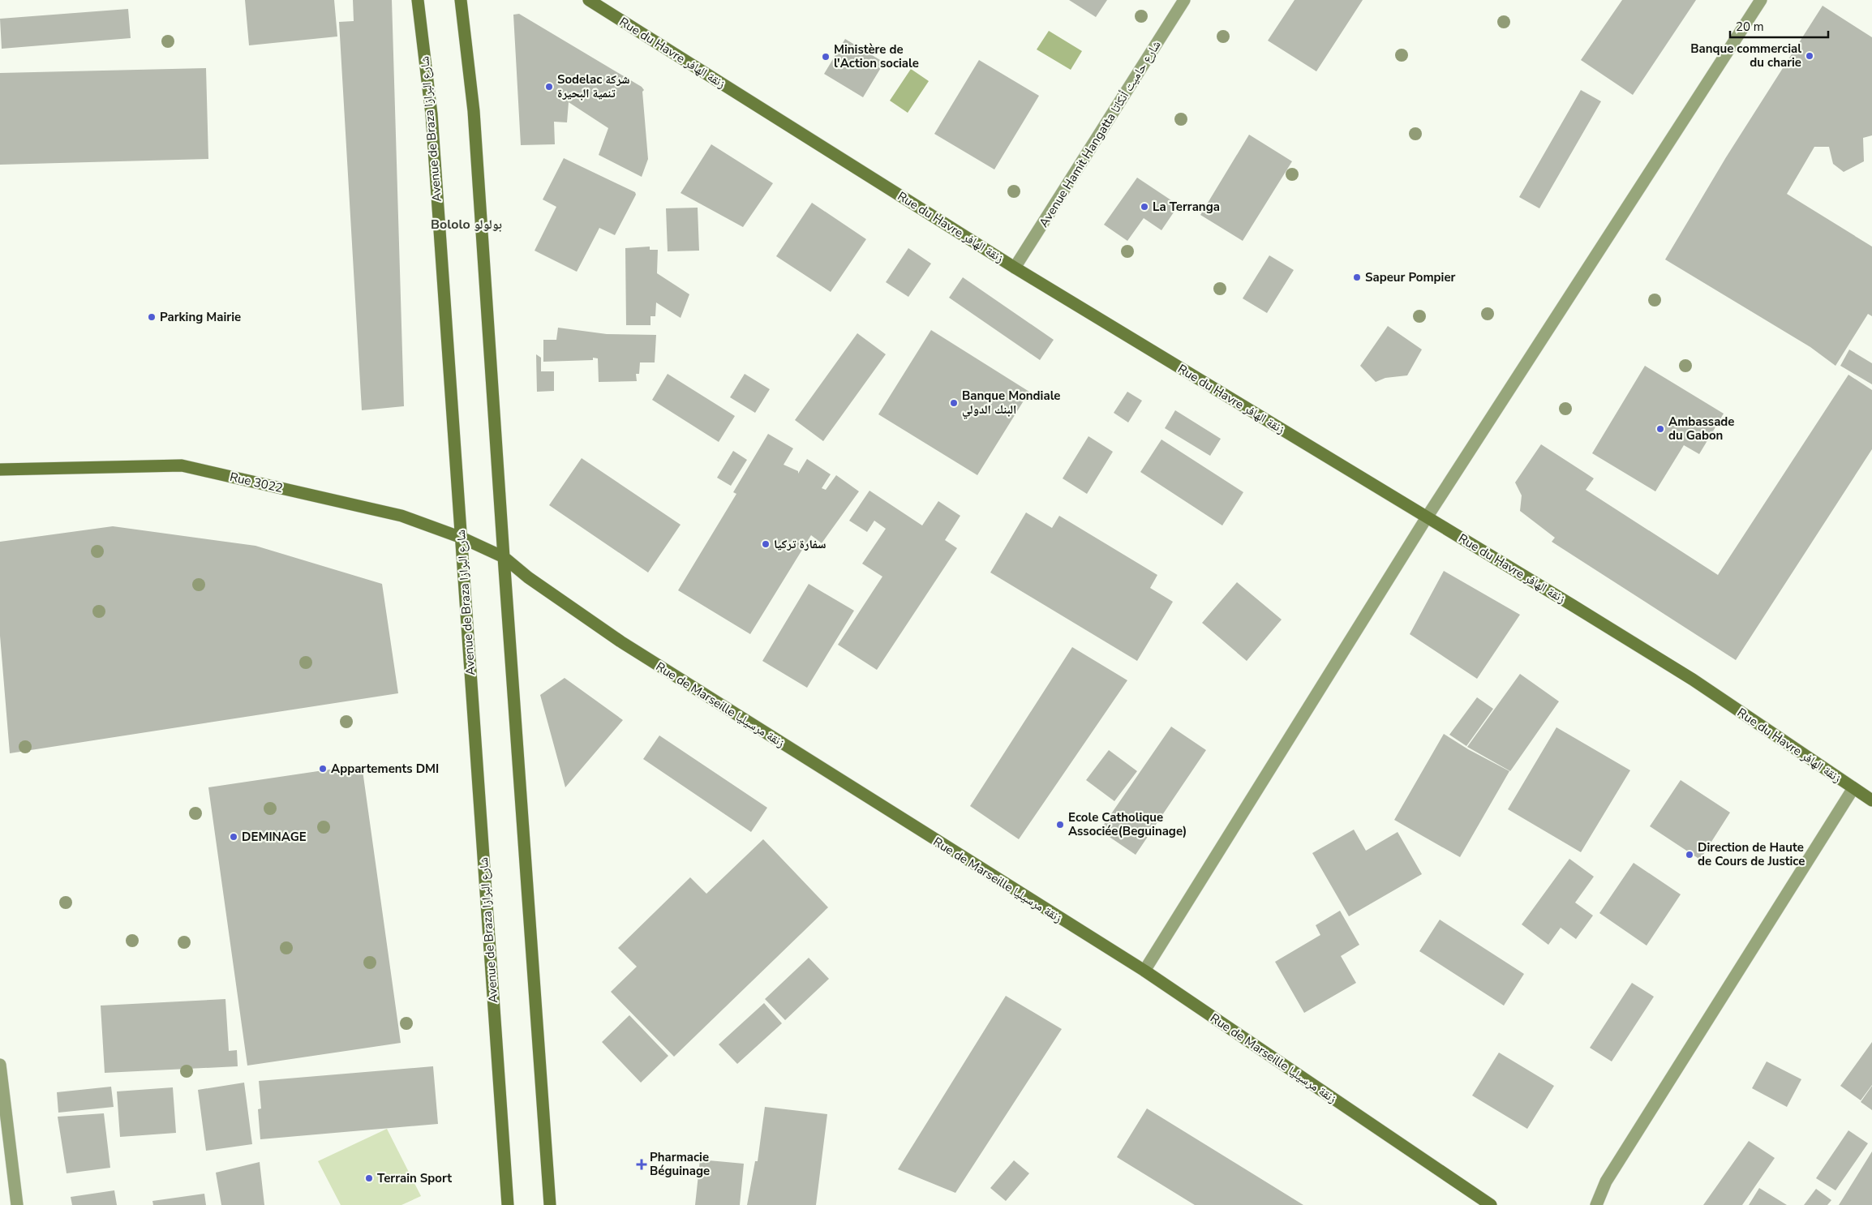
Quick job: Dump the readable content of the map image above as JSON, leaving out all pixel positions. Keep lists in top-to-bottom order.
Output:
{
  "streets": {
    "main road": [
      "Rue du Havre زنقة الهافر",
      "Avenue de Braza شارع البرازا",
      "Rue 3022",
      "Rue de Marseille زنقة مرسيليا"
    ],
    "street": ["Avenue Hamit Hangatta شارع حاميت أنكاتا"]
  },
  "crossings": [
    ["Rue du Havre زنقة الهافر", "Avenue Hamit Hangatta شارع حاميت أنكاتا"],
    ["Avenue de Braza شارع البرازا", "Rue 3022"],
    ["Rue 3022", "Rue de Marseille زنقة مرسيليا"]
  ],
  "districts": ["Bololo بولولو"],
  "places": {
    "other": [
      "Banque commercial du charie",
      "Ministère de l'Action sociale",
      "Sodelac شركة تنمية البحيرة",
      "La Terranga",
      "Sapeur Pompier",
      "Parking Mairie",
      "Banque Mondiale البنك الدولي",
      "Ambassade du Gabon",
      "سفارة تركيا",
      "Appartements DMI",
      "Ecole Catholique Associée(Beguinage)",
      "DEMINAGE",
      "Direction de Haute de Cours de Justice",
      "Terrain Sport"
    ],
    "health": ["Pharmacie Béguinage"]
  },
  "scale_bar": "20 m"
}
